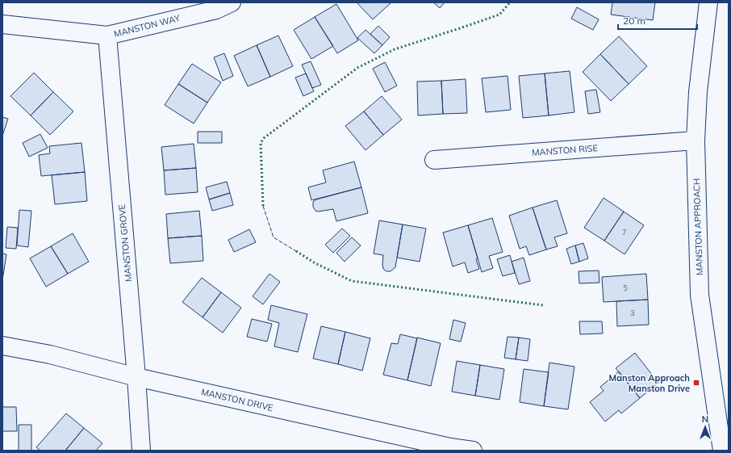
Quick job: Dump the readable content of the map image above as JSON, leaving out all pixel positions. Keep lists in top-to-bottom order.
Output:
{
  "streets": {
    "street": [
      "MANSTON WAY",
      "MANSTON RISE",
      "MANSTON APPROACH",
      "MANSTON GROVE",
      "MANSTON DRIVE"
    ]
  },
  "crossings": [
    ["MANSTON WAY", "MANSTON GROVE"],
    ["MANSTON RISE", "MANSTON APPROACH"],
    ["MANSTON GROVE", "MANSTON DRIVE"]
  ],
  "places": {
    "transit": ["Manston Approach Manston Drive"]
  },
  "house_numbers": ["7", "5", "3"],
  "scale_bar": "20 m",
  "north": "top"
}
